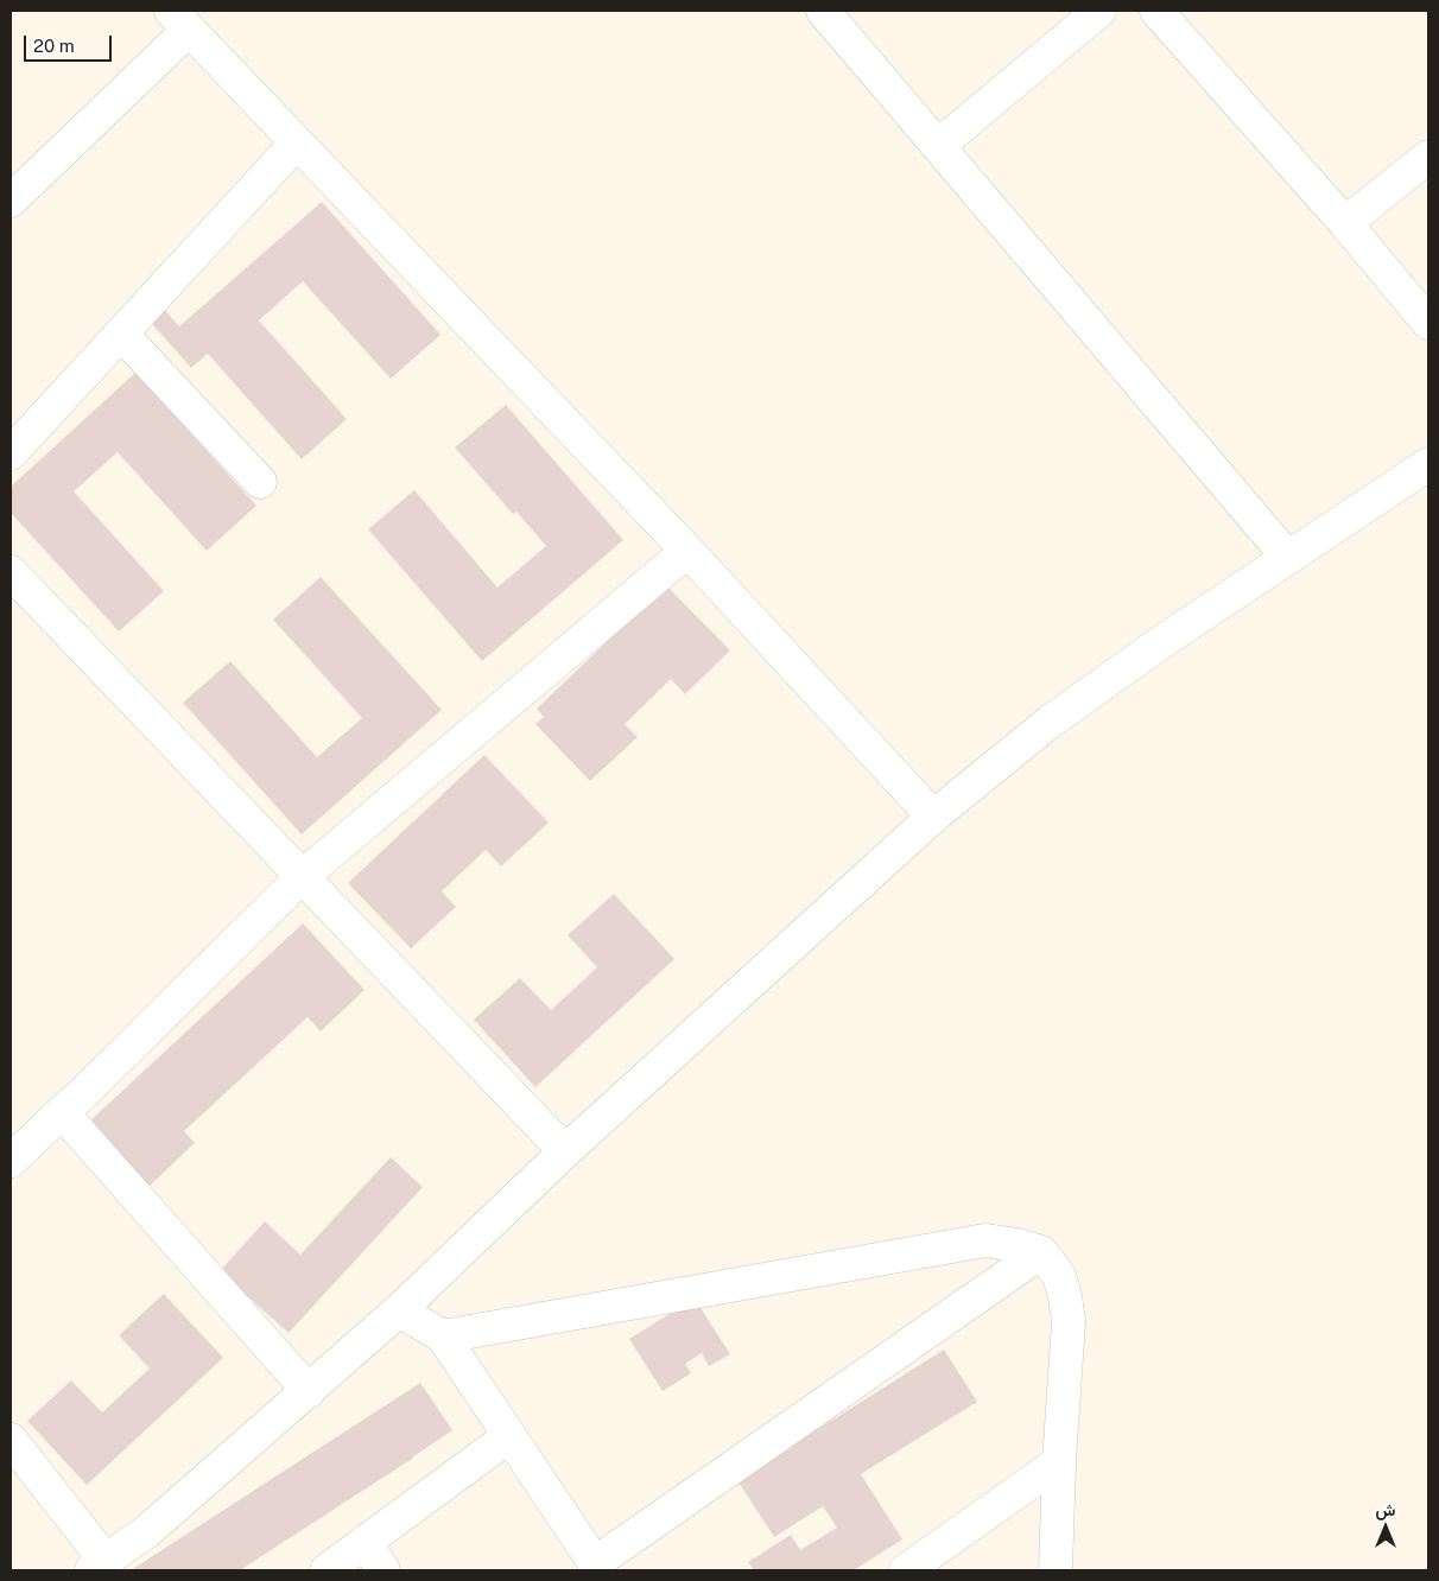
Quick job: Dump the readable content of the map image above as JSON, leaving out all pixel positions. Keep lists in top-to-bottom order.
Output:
{
  "scale_bar": "20 m",
  "north": "top"
}
